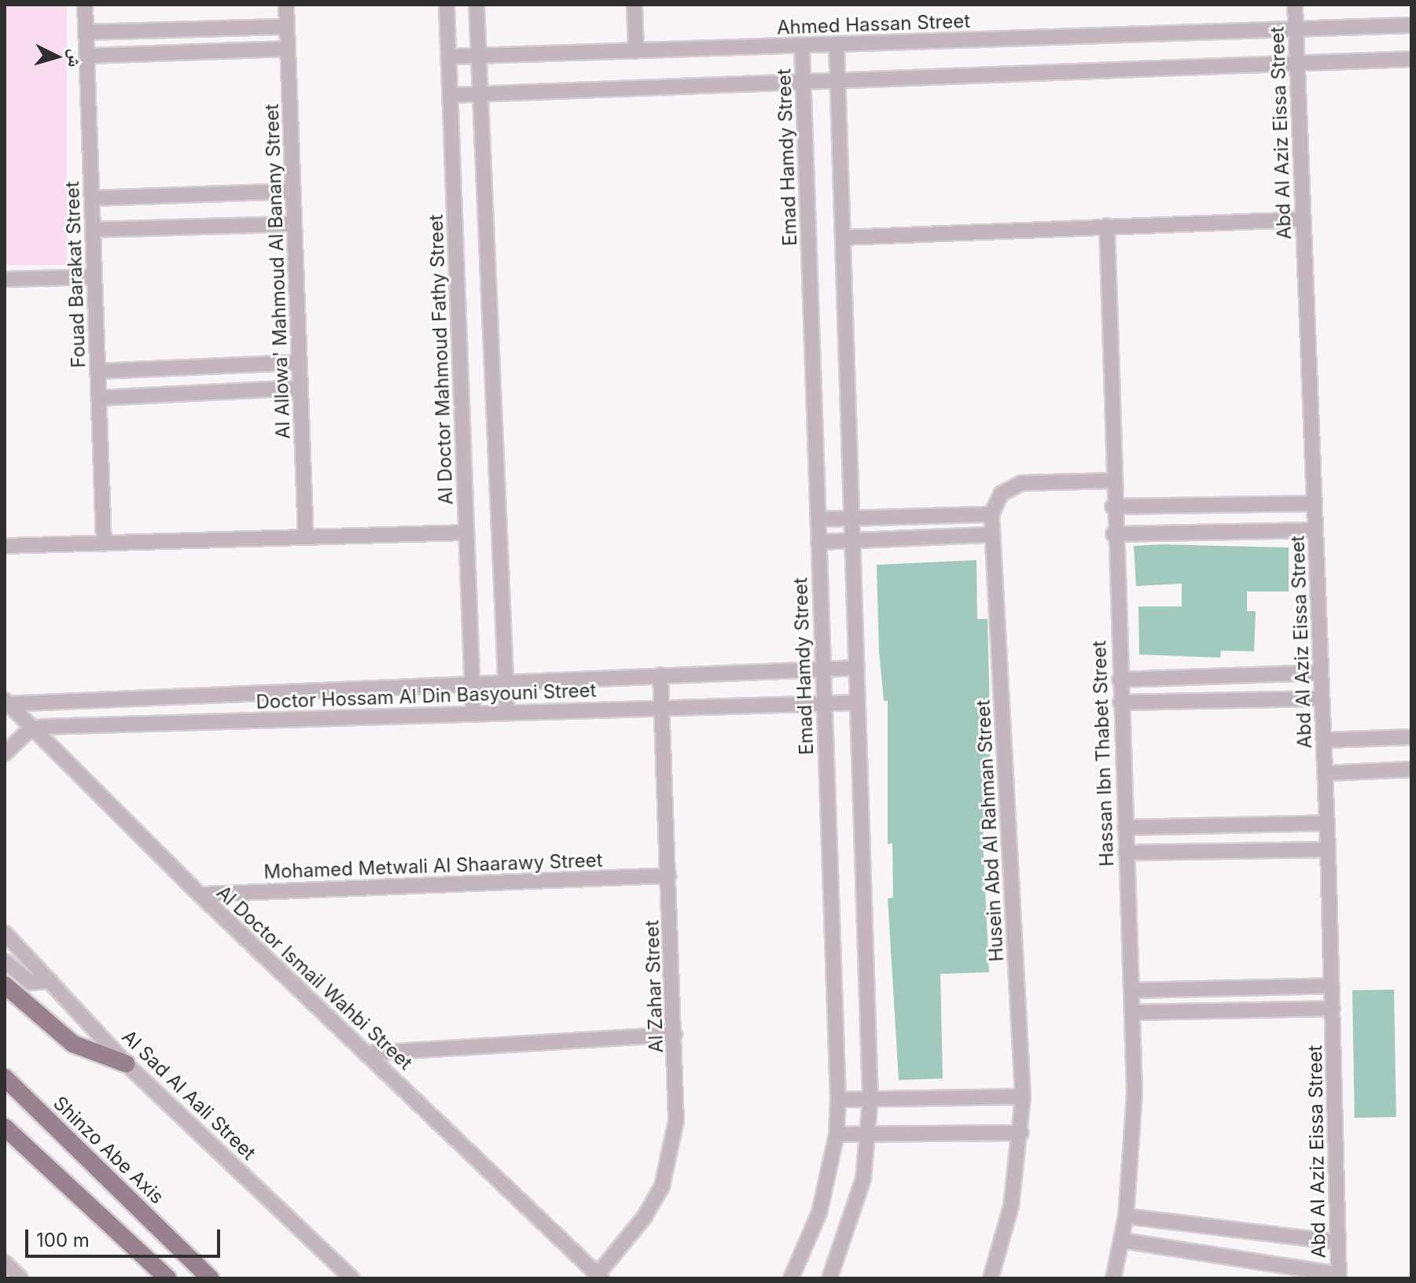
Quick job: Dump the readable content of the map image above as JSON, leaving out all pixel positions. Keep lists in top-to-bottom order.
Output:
{
  "streets": {
    "main road": ["Shinzo Abe Axis"],
    "street": [
      "Ahmed Hassan Street",
      "Abd Al Aziz Eissa Street",
      "Emad Hamdy Street",
      "Al Allowa' Mahmoud Al Banany Street",
      "Fouad Barakat Street",
      "Al Doctor Mahmoud Fathy Street",
      "Doctor Hossam Al Din Basyouni Street",
      "Hassan Ibn Thabet Street",
      "Husein Abd Al Rahman Street",
      "Mohamed Metwali Al Shaarawy Street",
      "Al Doctor Ismail Wahbi Street",
      "Al Zahar Street",
      "Al Sad Al Aali Street"
    ]
  },
  "crossings": [
    ["Ahmed Hassan Street", "Abd Al Aziz Eissa Street"],
    ["Ahmed Hassan Street", "Emad Hamdy Street"],
    ["Ahmed Hassan Street", "Al Doctor Mahmoud Fathy Street"],
    ["Emad Hamdy Street", "Doctor Hossam Al Din Basyouni Street"],
    ["Al Doctor Mahmoud Fathy Street", "Doctor Hossam Al Din Basyouni Street"],
    ["Doctor Hossam Al Din Basyouni Street", "Al Doctor Ismail Wahbi Street"],
    ["Doctor Hossam Al Din Basyouni Street", "Al Zahar Street"],
    ["Mohamed Metwali Al Shaarawy Street", "Al Doctor Ismail Wahbi Street"],
    ["Mohamed Metwali Al Shaarawy Street", "Al Zahar Street"],
    ["Al Doctor Ismail Wahbi Street", "Al Zahar Street"]
  ],
  "scale_bar": "100 m",
  "north": "right"
}
